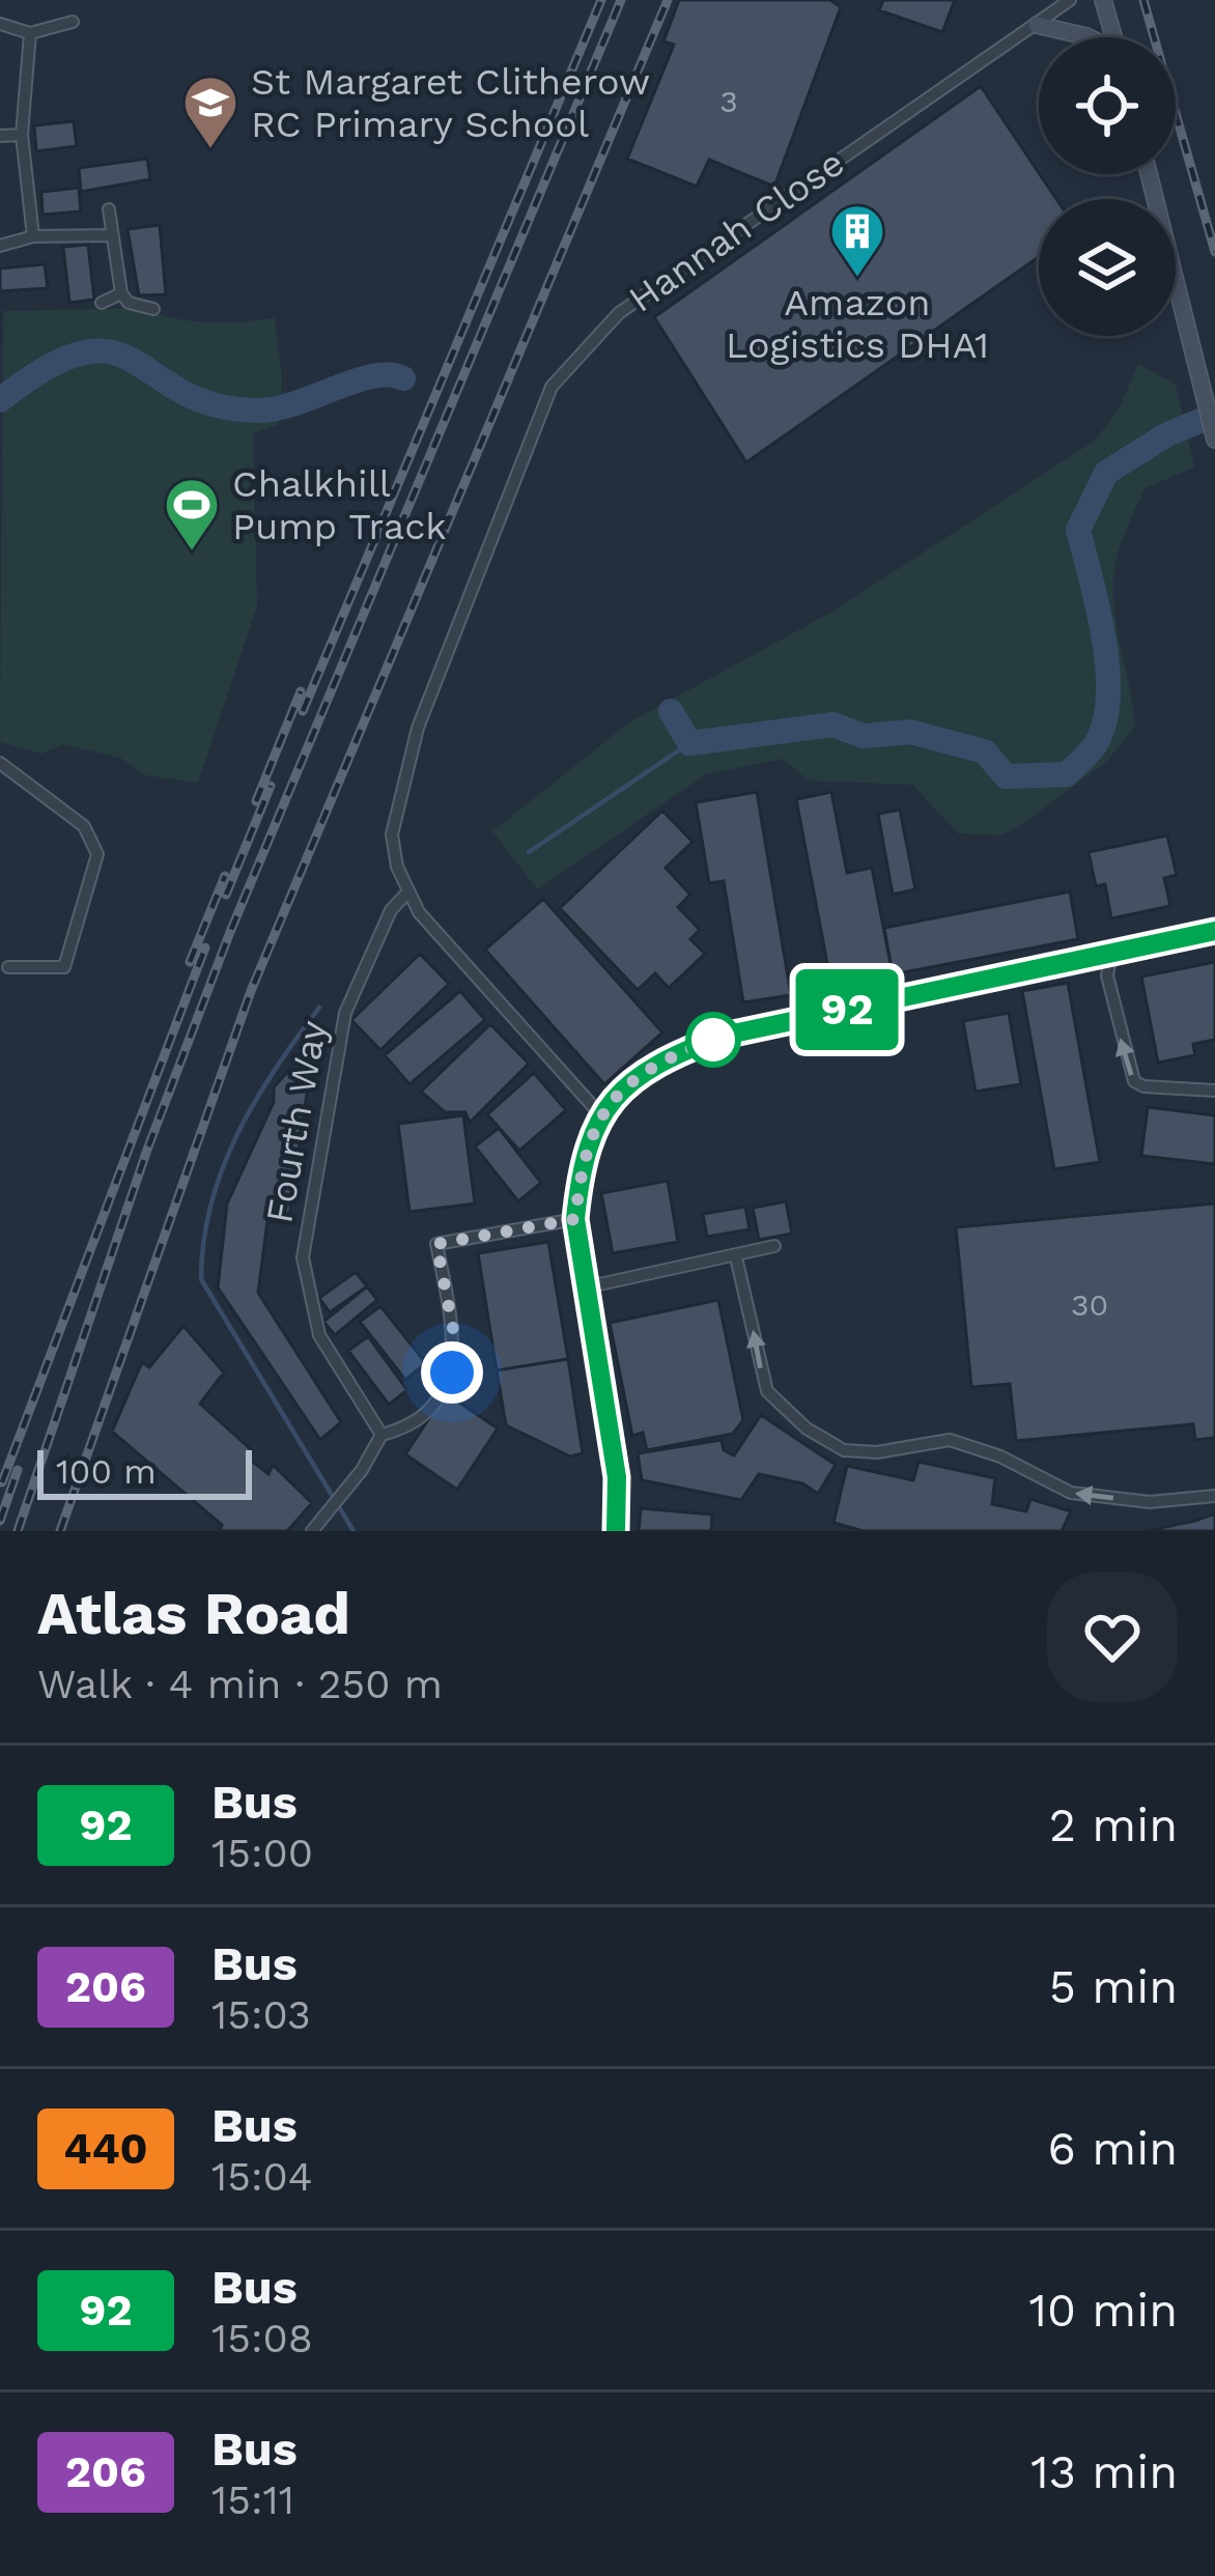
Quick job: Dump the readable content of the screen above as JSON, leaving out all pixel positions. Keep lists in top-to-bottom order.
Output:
{
  "streets": {
    "street": ["Hannah Close", "Fourth Way"]
  },
  "crossings": [
    ["Hannah Close", "Fourth Way"]
  ],
  "places": {
    "school or university": ["St Margaret Clitherow RC Primary School"],
    "building": ["Amazon Logistics DHA1"],
    "sports": ["Chalkhill Pump Track"]
  },
  "lines": ["bus line 92"],
  "house_numbers": ["3", "30"],
  "scale_bar": "100 m",
  "page": {
    "on_map": "92",
    "scale": "100 m",
    "heading": ["Atlas Road", "Walk · 4 min · 250 m"],
    "list": [
      {
        "mark": "92",
        "name": "Bus",
        "note": "15:00",
        "value": "2 min"
      },
      {
        "mark": "206",
        "name": "Bus",
        "note": "15:03",
        "value": "5 min"
      },
      {
        "mark": "440",
        "name": "Bus",
        "note": "15:04",
        "value": "6 min"
      },
      {
        "mark": "92",
        "name": "Bus",
        "note": "15:08",
        "value": "10 min"
      },
      {
        "mark": "206",
        "name": "Bus",
        "note": "15:11",
        "value": "13 min"
      }
    ]
  }
}
